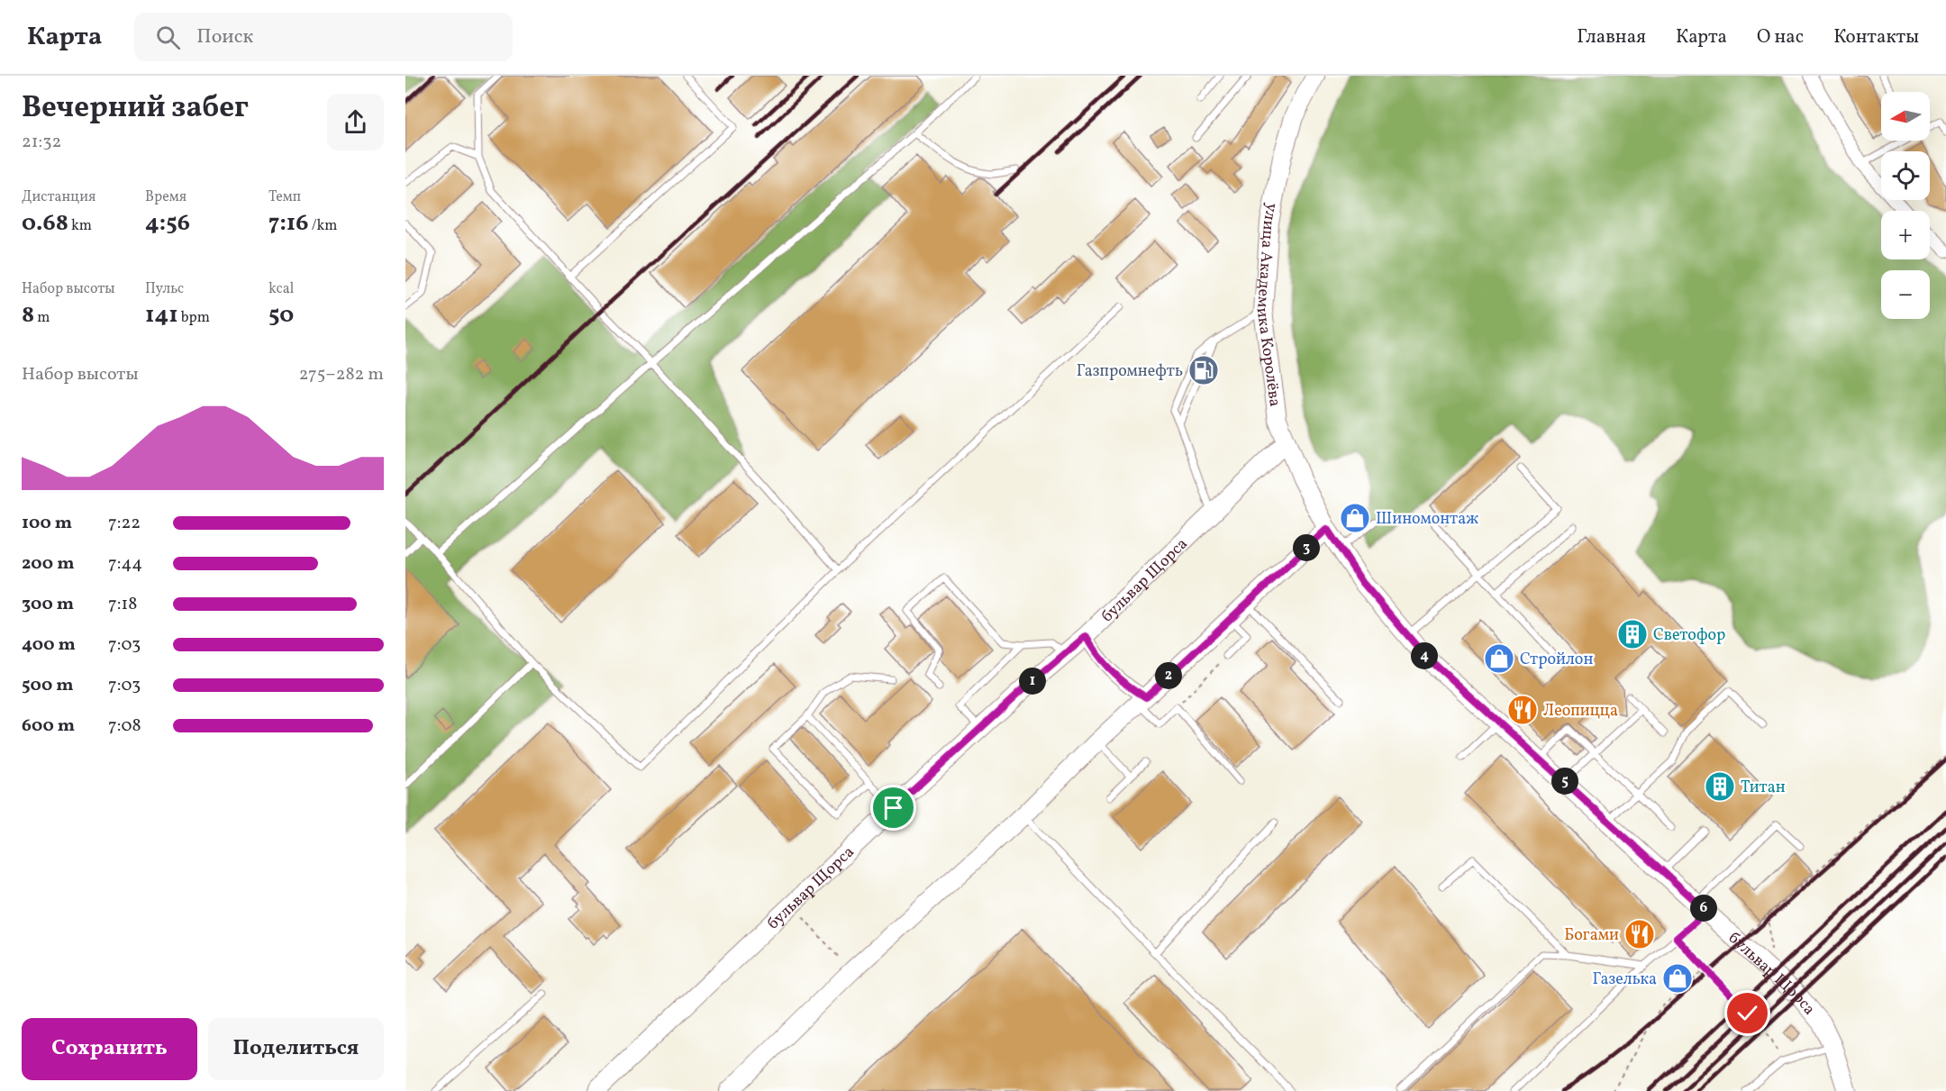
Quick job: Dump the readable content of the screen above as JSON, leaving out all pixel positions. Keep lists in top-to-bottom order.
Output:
{
  "streets": {
    "street": ["улица Академика Королёва", "бульвар Щорса"]
  },
  "crossings": [
    ["улица Академика Королёва", "бульвар Щорса"]
  ],
  "places": {
    "fuel station": ["Газпромнефть"],
    "shop": ["Шиномонтаж", "Стройлон", "Газелька"],
    "building": ["Светофор", "Титан"],
    "restaurant": ["Леопицца", "Богами"]
  },
  "north": "left",
  "page": {
    "header": "Карта",
    "search": "Поиск",
    "nav": [
      "Главная",
      "Карта",
      "О нас",
      "Контакты"
    ],
    "heading": ["Вечерний забег", "21:32"],
    "map_buttons": ["+", "−"],
    "stats": [
      ["Дистанция", "0.68 km"],
      ["Время", "4:56"],
      ["Темп", "7:16 /km"],
      ["Набор высоты", "8 m"],
      ["Пульс", "141 bpm"],
      ["kcal", "50"]
    ],
    "chart": ["Набор высоты", "275–282 m"],
    "list": [
      {
        "name": "100 m",
        "note": "7:22"
      },
      {
        "name": "200 m",
        "note": "7:44"
      },
      {
        "name": "300 m",
        "note": "7:18"
      },
      {
        "name": "400 m",
        "note": "7:03"
      },
      {
        "name": "500 m",
        "note": "7:03"
      },
      {
        "name": "600 m",
        "note": "7:08"
      }
    ],
    "pins": [
      "3",
      "4",
      "2",
      "1",
      "5",
      "6"
    ],
    "buttons": ["Сохранить", "Поделиться"]
  }
}
